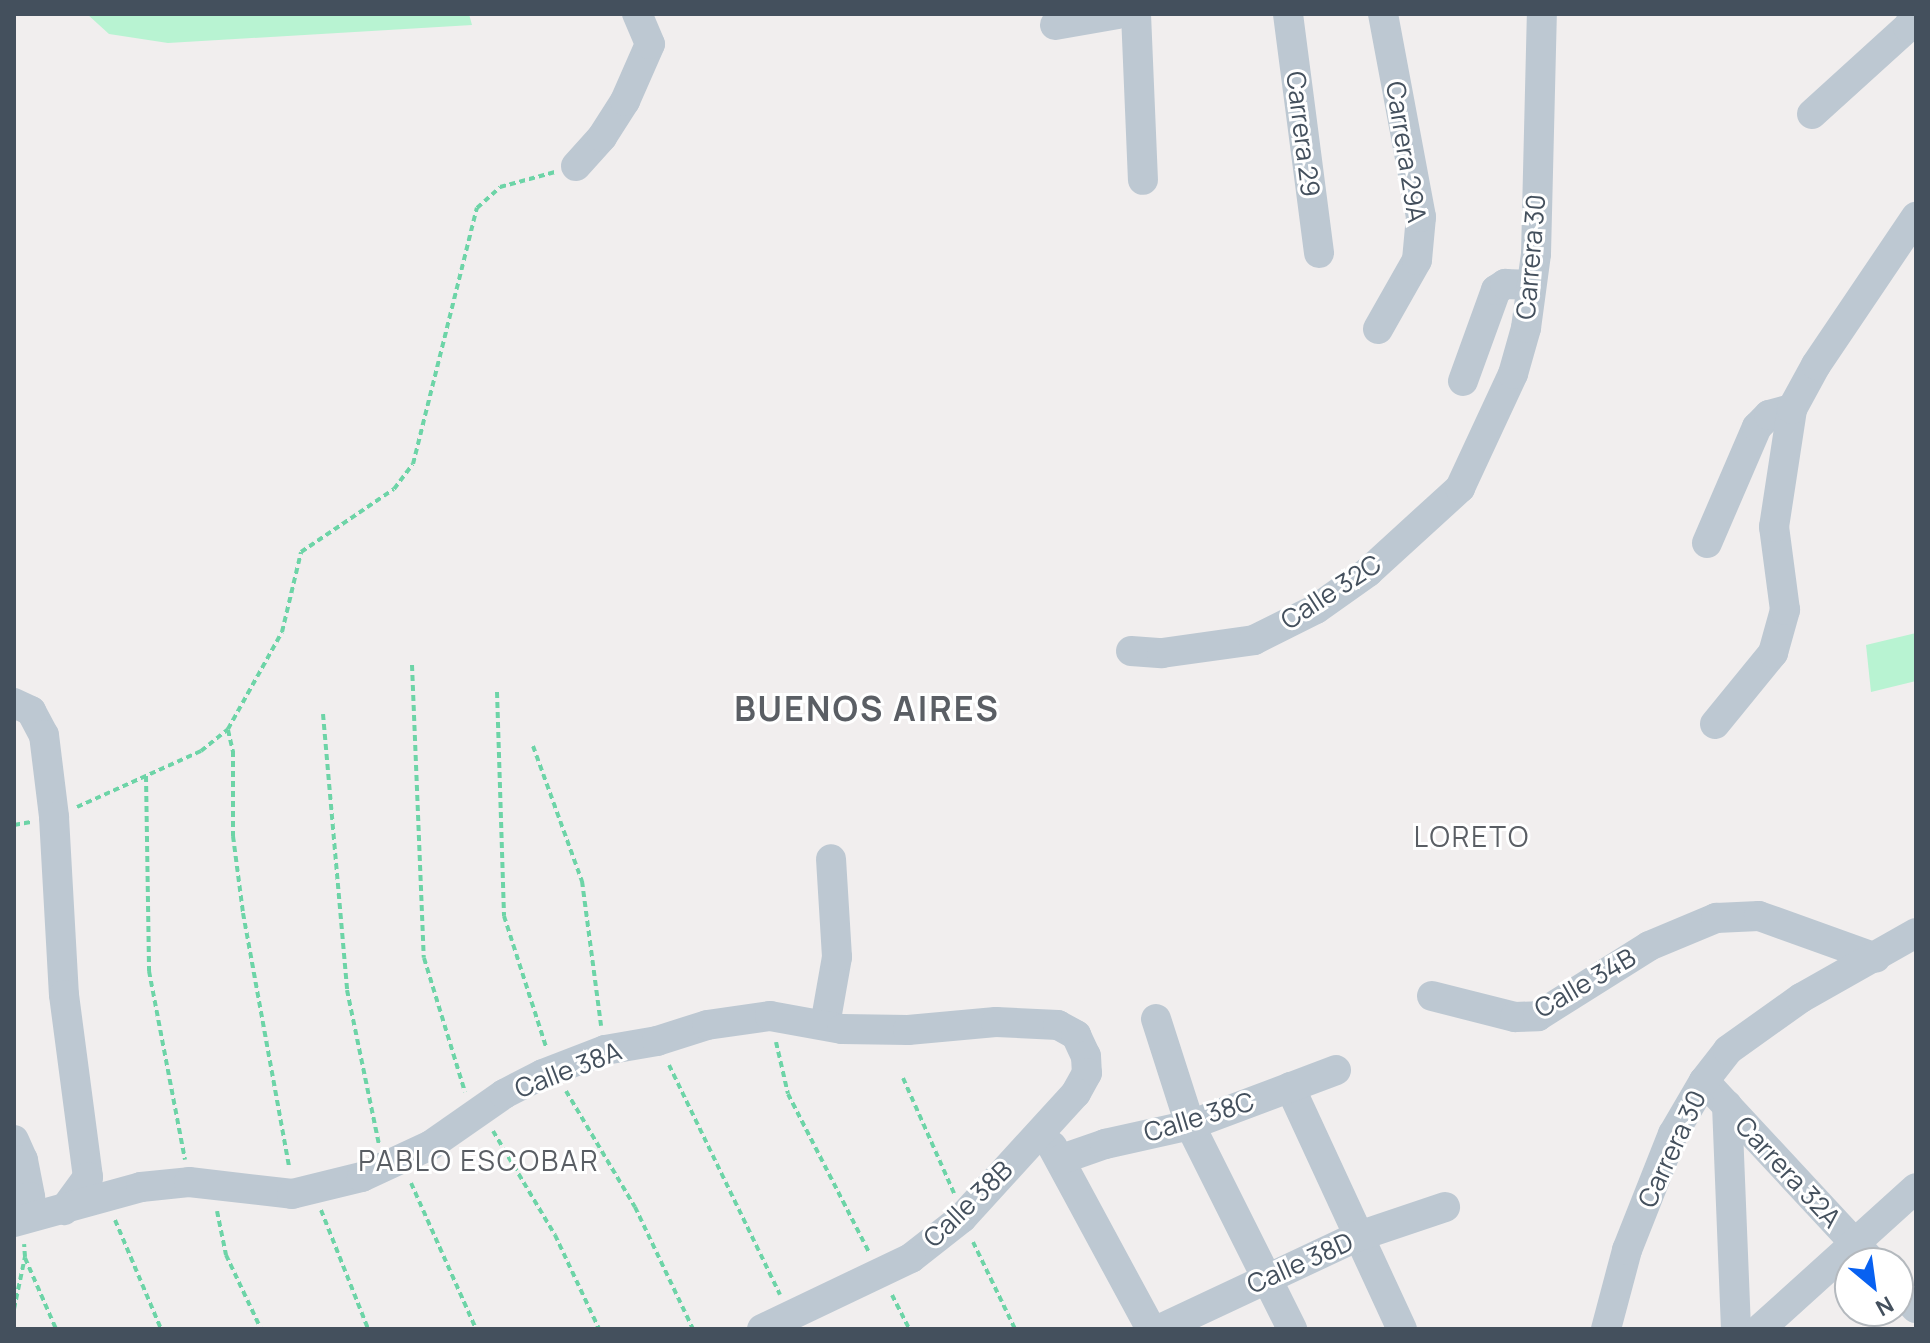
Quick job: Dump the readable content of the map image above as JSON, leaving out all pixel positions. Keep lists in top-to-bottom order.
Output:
{
  "streets": {
    "street": [
      "Carrera 29",
      "Carrera 29A",
      "Carrera 30",
      "Calle 32C",
      "Calle 34B",
      "Calle 38A",
      "Calle 38C",
      "Carrera 32A",
      "Calle 38B",
      "Calle 38D"
    ]
  },
  "crossings": [
    ["Carrera 30", "Calle 32C"],
    ["Carrera 30", "Calle 34B"],
    ["Carrera 30", "Carrera 32A"],
    ["Calle 38A", "Calle 38B"]
  ],
  "districts": ["BUENOS AIRES", "LORETO", "PABLO ESCOBAR"],
  "north": "bottom right"
}
